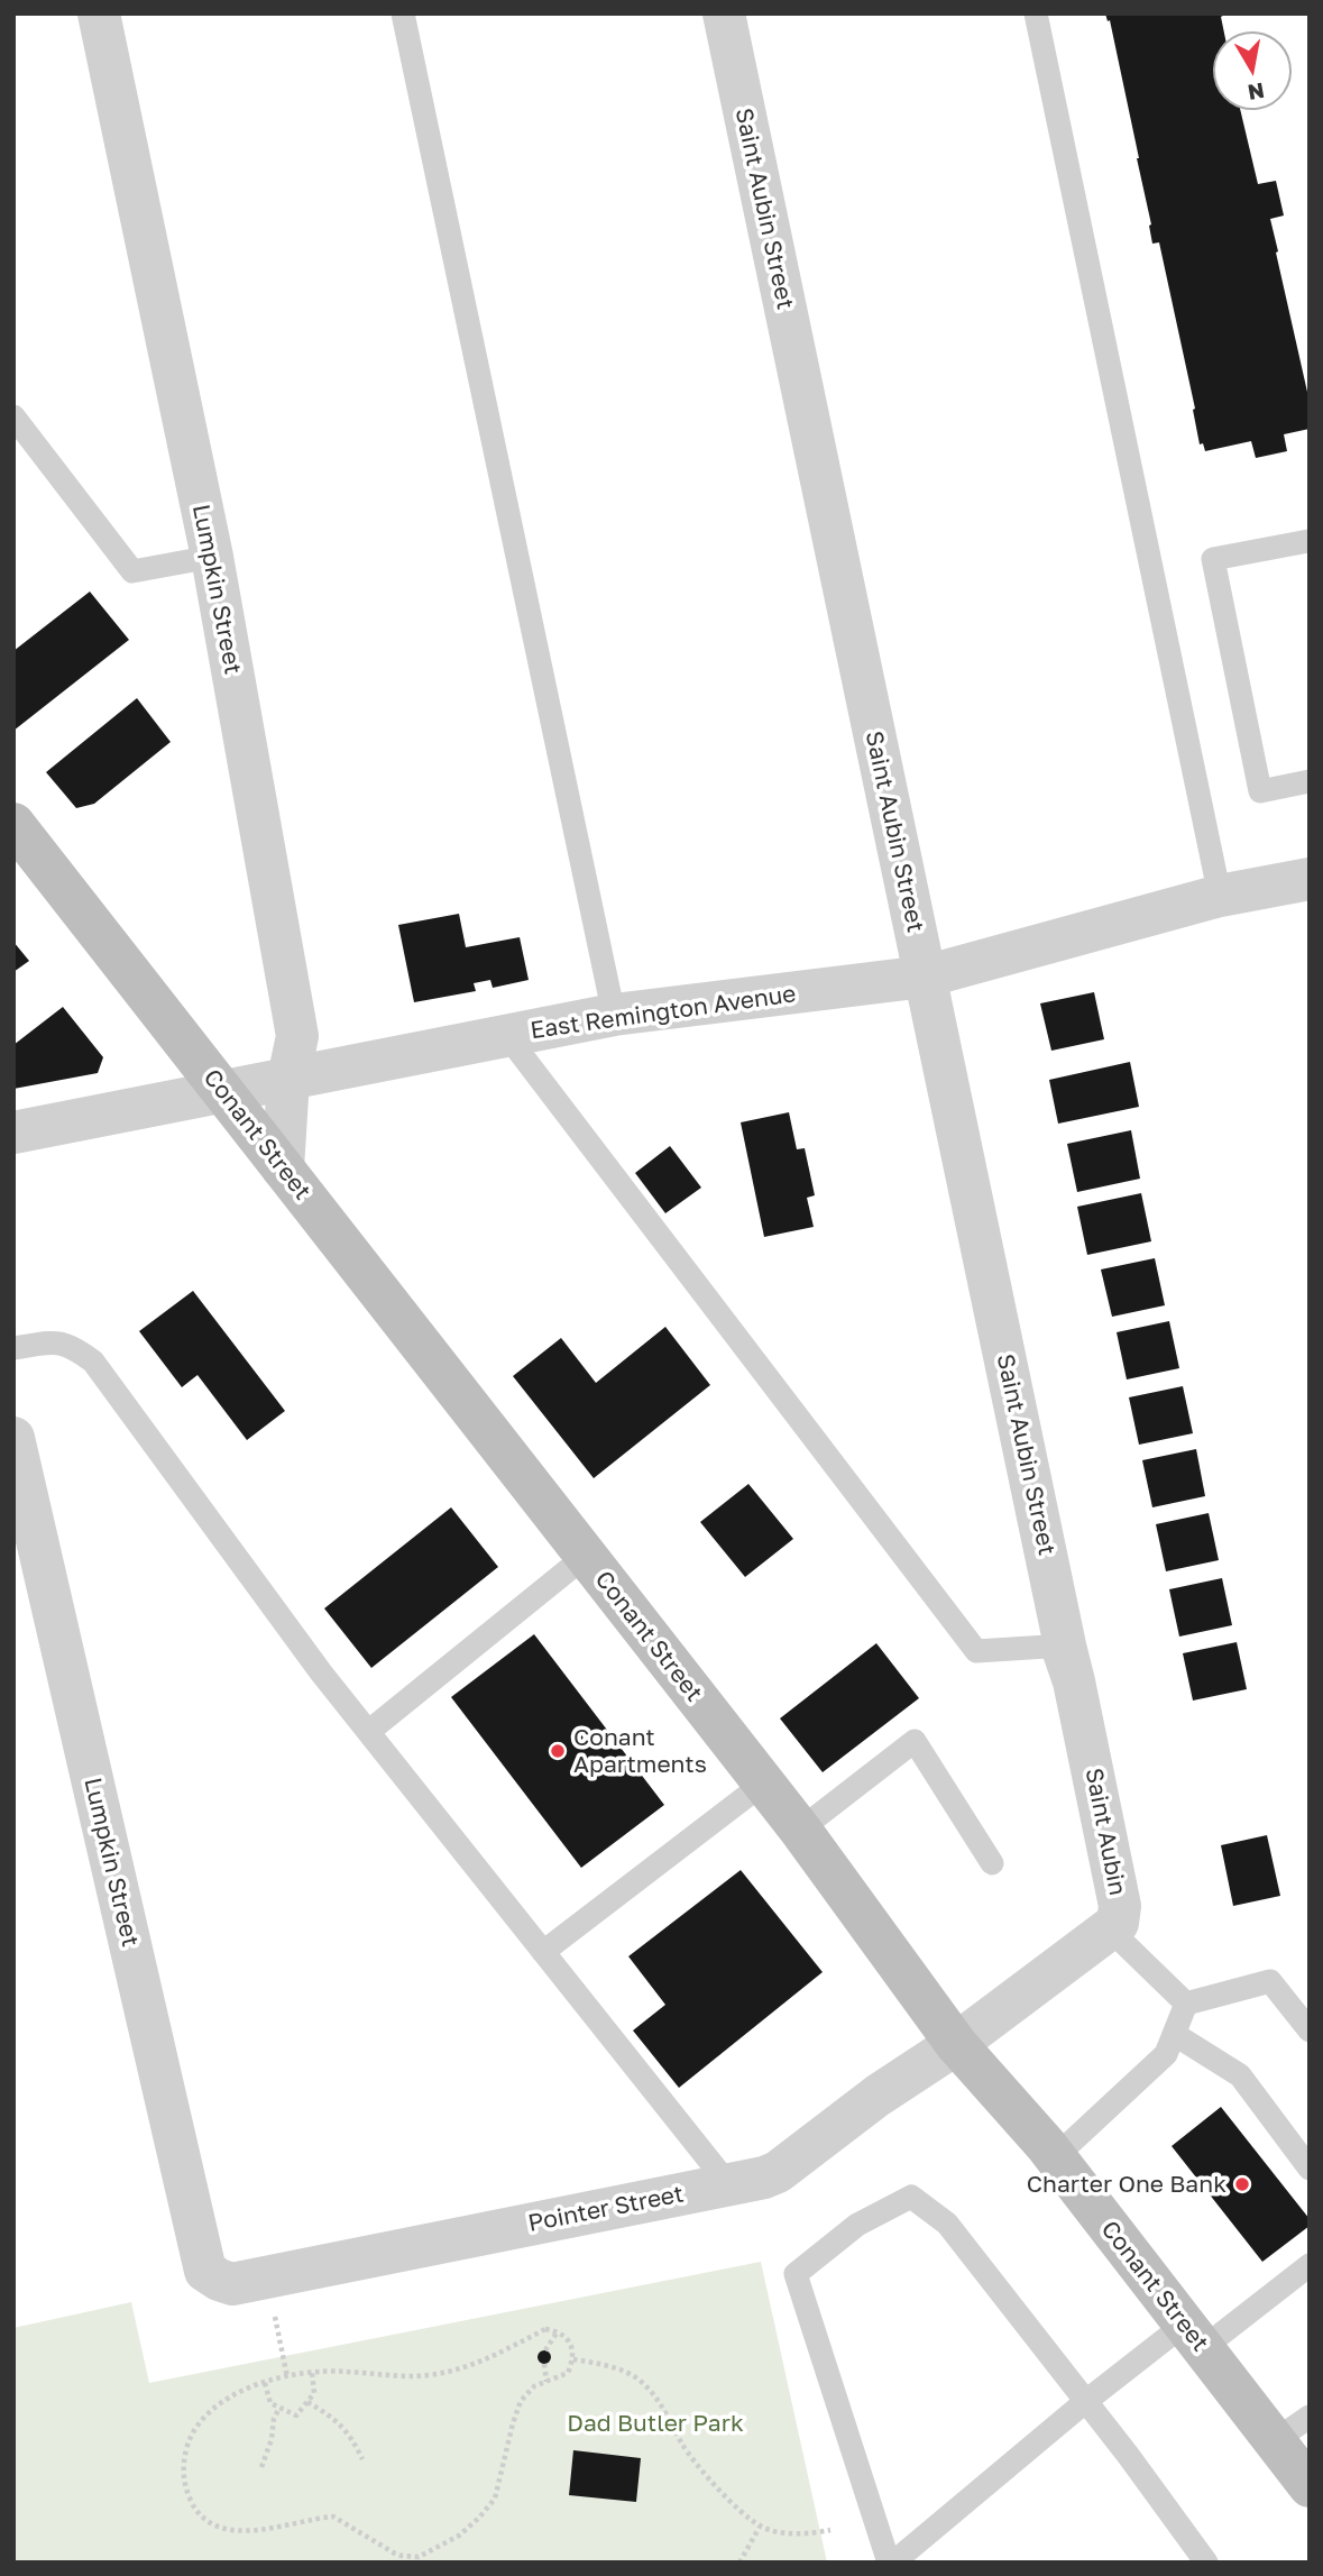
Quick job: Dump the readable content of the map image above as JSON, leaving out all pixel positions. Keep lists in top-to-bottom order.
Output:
{
  "streets": {
    "main road": ["Conant Street"],
    "street": [
      "Saint Aubin Street",
      "Lumpkin Street",
      "East Remington Avenue",
      "Saint Aubin",
      "Pointer Street"
    ]
  },
  "crossings": [
    ["Saint Aubin Street", "East Remington Avenue"],
    ["Saint Aubin Street", "Saint Aubin"],
    ["Lumpkin Street", "East Remington Avenue"],
    ["Lumpkin Street", "Conant Street"],
    ["Lumpkin Street", "Pointer Street"],
    ["East Remington Avenue", "Conant Street"],
    ["Conant Street", "Saint Aubin"],
    ["Conant Street", "Pointer Street"],
    ["Saint Aubin", "Pointer Street"]
  ],
  "parks": ["Dad Butler Park"],
  "places": ["Conant Apartments", "Charter One Bank"],
  "north": "bottom"
}
